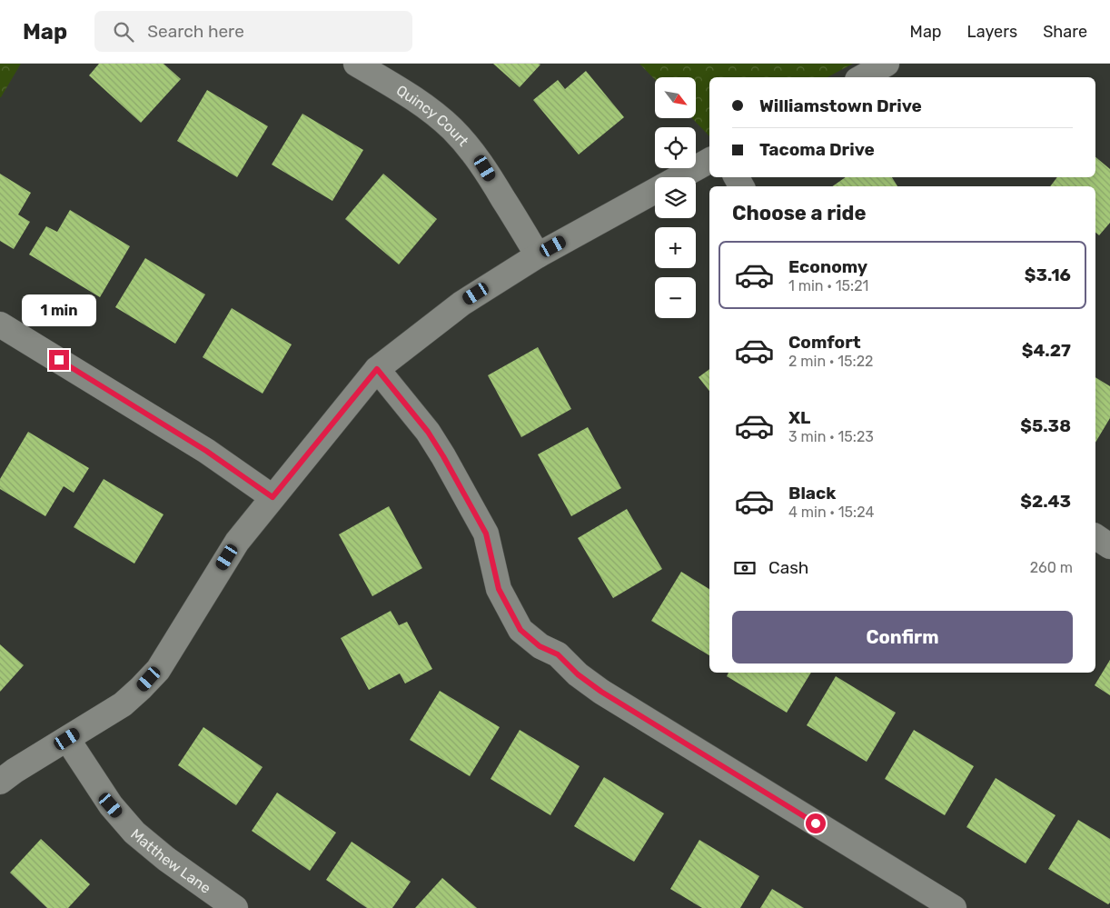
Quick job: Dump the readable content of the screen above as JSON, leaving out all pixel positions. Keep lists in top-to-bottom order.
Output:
{
  "streets": {
    "street": ["Quincy Court", "Matthew Lane"]
  },
  "north": "bottom right",
  "page": {
    "header": "Map",
    "search": "Search here",
    "nav": ["Map", "Layers", "Share"],
    "map_buttons": ["+", "−"],
    "banner": ["Williamstown Drive", "Tacoma Drive"],
    "heading": "Choose a ride",
    "list": [
      {
        "name": "Economy",
        "note": "1 min · 15:21",
        "value": "$3.16"
      },
      {
        "name": "Comfort",
        "note": "2 min · 15:22",
        "value": "$4.27"
      },
      {
        "name": "XL",
        "note": "3 min · 15:23",
        "value": "$5.38"
      },
      {
        "name": "Black",
        "note": "4 min · 15:24",
        "value": "$2.43"
      }
    ],
    "bubble": "1 min",
    "pay": ["Cash", "260 m"],
    "buttons": "Confirm"
  }
}
